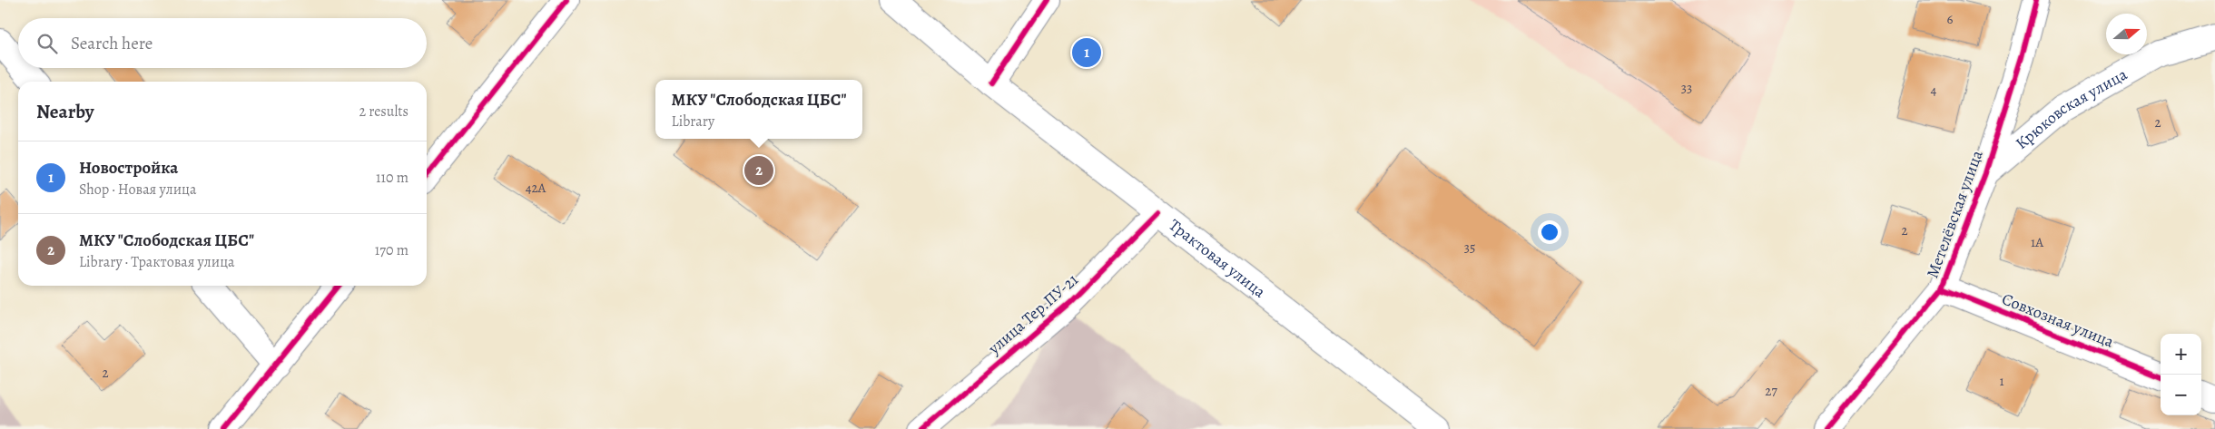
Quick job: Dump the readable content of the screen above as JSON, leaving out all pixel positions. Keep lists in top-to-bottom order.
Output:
{
  "streets": {
    "main road": [
      "Крюковская улица",
      "Метелёвская улица",
      "Трактовая улица",
      "улица Тер.ПУ-21",
      "Совхозная улица"
    ]
  },
  "crossings": [
    ["Крюковская улица", "Метелёвская улица"],
    ["Метелёвская улица", "Совхозная улица"],
    ["Трактовая улица", "улица Тер.ПУ-21"]
  ],
  "house_numbers": [
    "6",
    "33",
    "4",
    "2",
    "42А",
    "2",
    "1А",
    "35",
    "2",
    "1",
    "27"
  ],
  "north": "right",
  "page": {
    "search": "Search here",
    "pins": ["1", "2"],
    "popup": ["МКУ \"Слободская ЦБС\"", "Library"],
    "heading": ["Nearby", "2 results"],
    "list": [
      {
        "mark": "1",
        "name": "Новостройка",
        "note": "Shop · Новая улица",
        "value": "110 m"
      },
      {
        "mark": "2",
        "name": "МКУ \"Слободская ЦБС\"",
        "note": "Library · Трактовая улица",
        "value": "170 m"
      }
    ],
    "map_buttons": ["+", "−"]
  }
}
